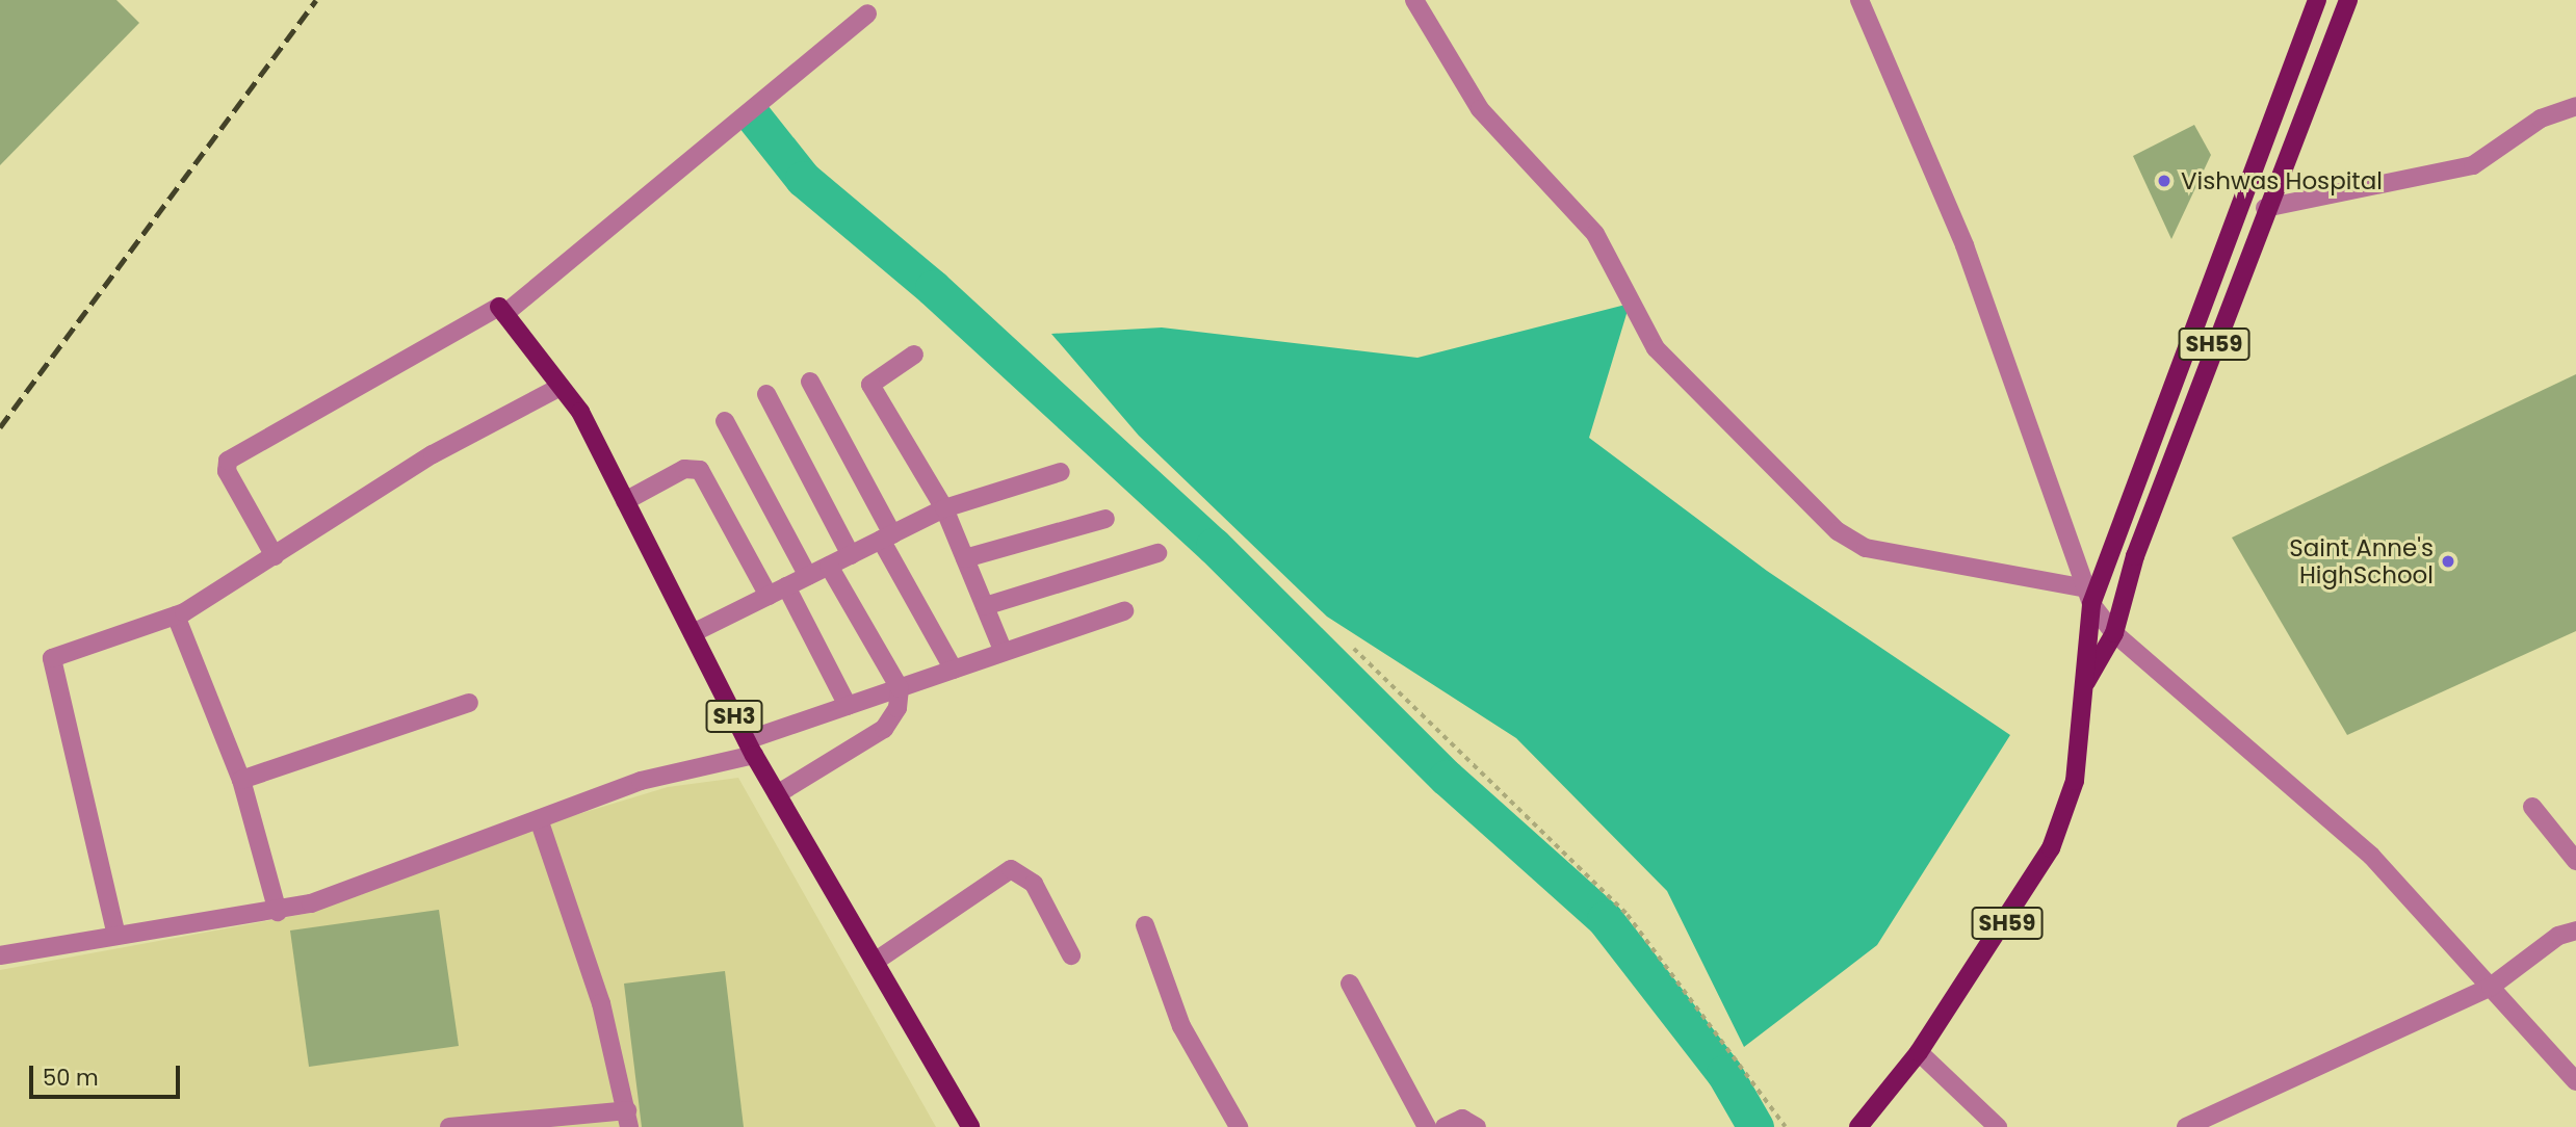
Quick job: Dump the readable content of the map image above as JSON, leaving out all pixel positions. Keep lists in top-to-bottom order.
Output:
{
  "streets": {
    "main road": ["SH59", "SH3"]
  },
  "places": ["Vishwas Hospital", "Saint Anne's HighSchool"],
  "scale_bar": "50 m"
}
